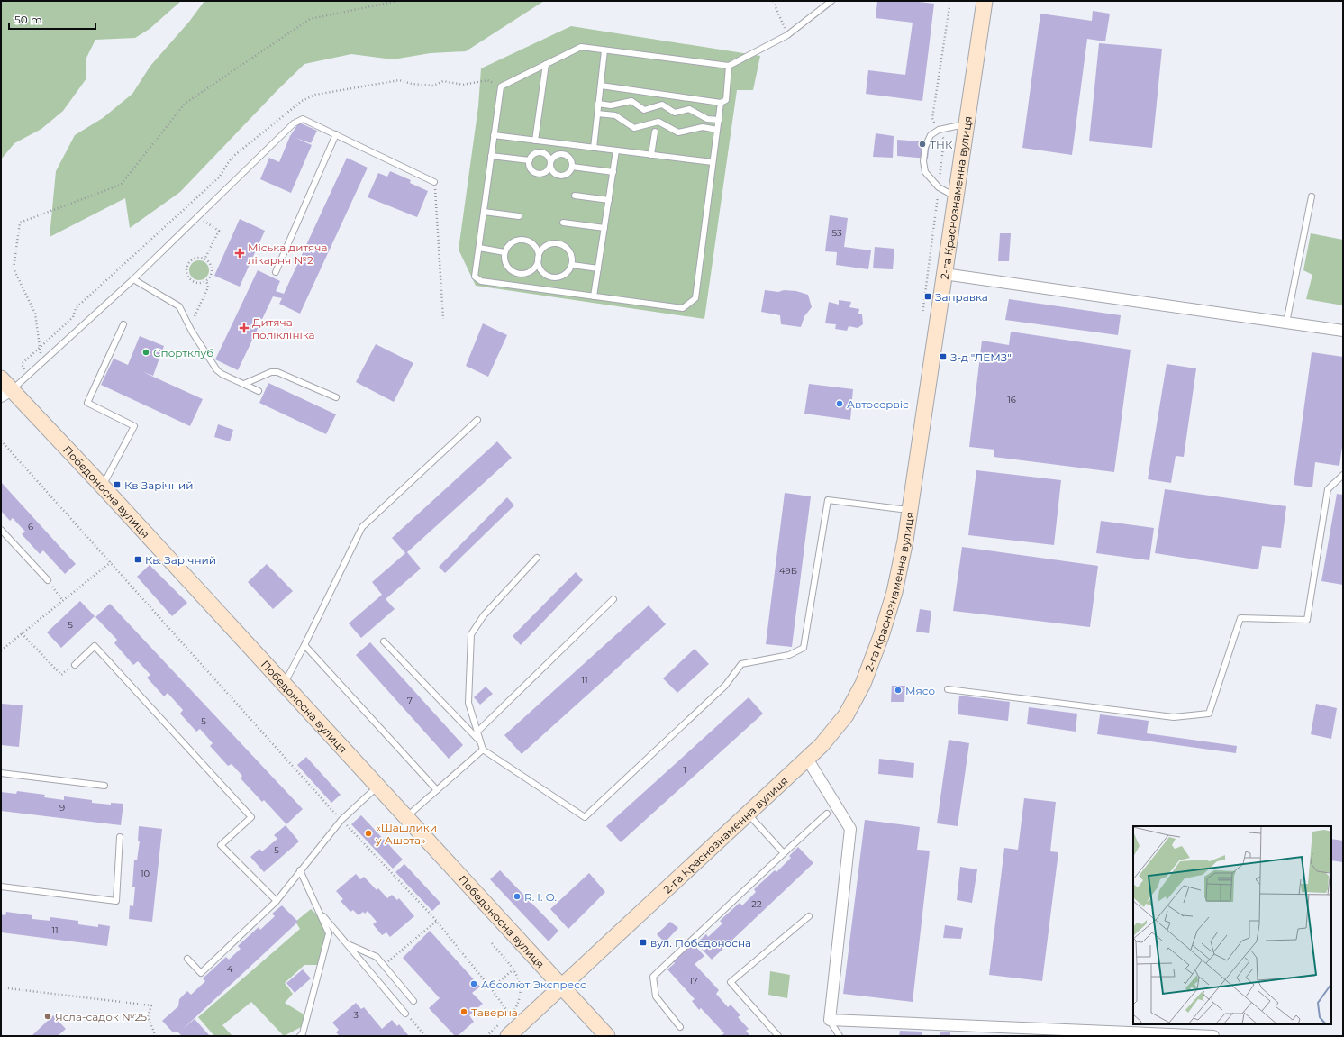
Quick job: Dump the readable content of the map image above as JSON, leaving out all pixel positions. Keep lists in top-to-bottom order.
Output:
{
  "streets": {
    "street": ["2-га Краснознаменна вулиця", "Победоносна вулиця"]
  },
  "crossings": [
    ["2-га Краснознаменна вулиця", "Победоносна вулиця"]
  ],
  "places": {
    "other": [
      "ТНК",
      "Спортклуб",
      "Автосервіс",
      "Мясо",
      "«Шашлики у Ашота»",
      "R. I. O.",
      "Абсолют Экспресс",
      "Таверна",
      "Ясла-садок №25"
    ],
    "health": ["Міська дитяча лікарня №2", "Дитяча поліклініка"],
    "transit": [
      "Заправка",
      "З-д \"ЛЕМЗ\"",
      "Кв Зарічний",
      "Кв. Зарічний",
      "вул. Побєдоносна"
    ]
  },
  "house_numbers": [
    "53",
    "16",
    "6",
    "49Б",
    "5",
    "11",
    "7",
    "5",
    "1",
    "9",
    "5",
    "10",
    "22",
    "11",
    "4",
    "17",
    "3"
  ],
  "scale_bar": "50 m"
}
